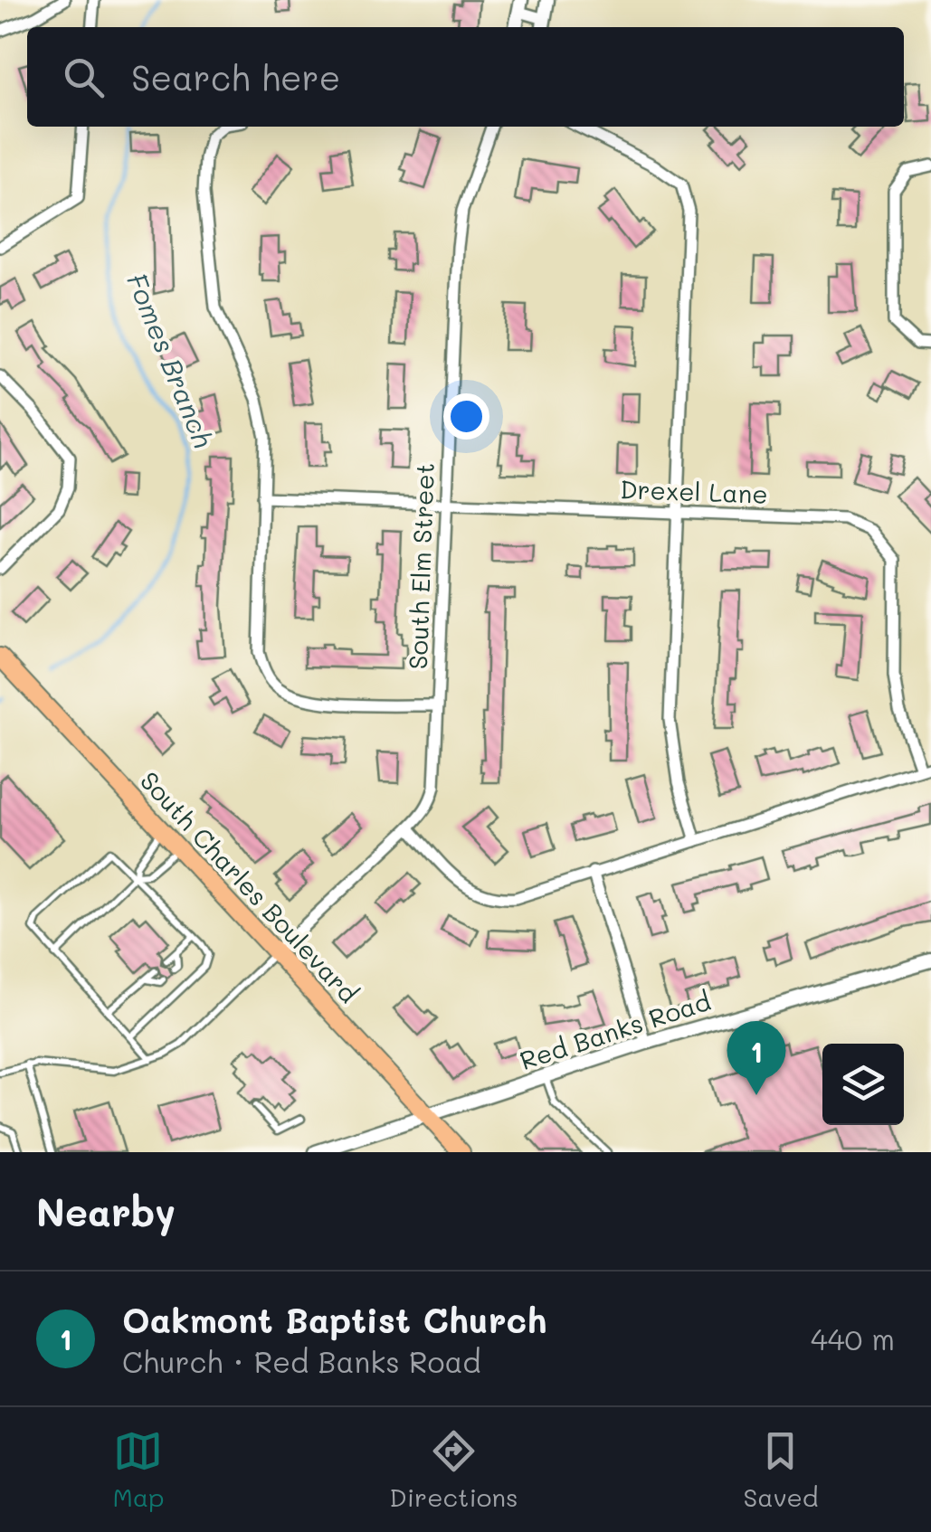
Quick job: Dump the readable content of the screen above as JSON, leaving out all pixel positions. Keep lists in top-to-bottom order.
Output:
{
  "streets": {
    "main road": ["South Charles Boulevard"],
    "street": ["Drexel Lane", "South Elm Street", "Red Banks Road"]
  },
  "crossings": [
    ["Drexel Lane", "South Elm Street"],
    ["South Elm Street", "South Charles Boulevard"],
    ["South Charles Boulevard", "Red Banks Road"]
  ],
  "water": ["Fomes Branch"],
  "page": {
    "search": "Search here",
    "pins": "1",
    "heading": "Nearby",
    "list": [
      {
        "mark": "1",
        "name": "Oakmont Baptist Church",
        "note": "Church · Red Banks Road",
        "value": "440 m"
      }
    ],
    "nav": ["Map", "Directions", "Saved"]
  }
}
